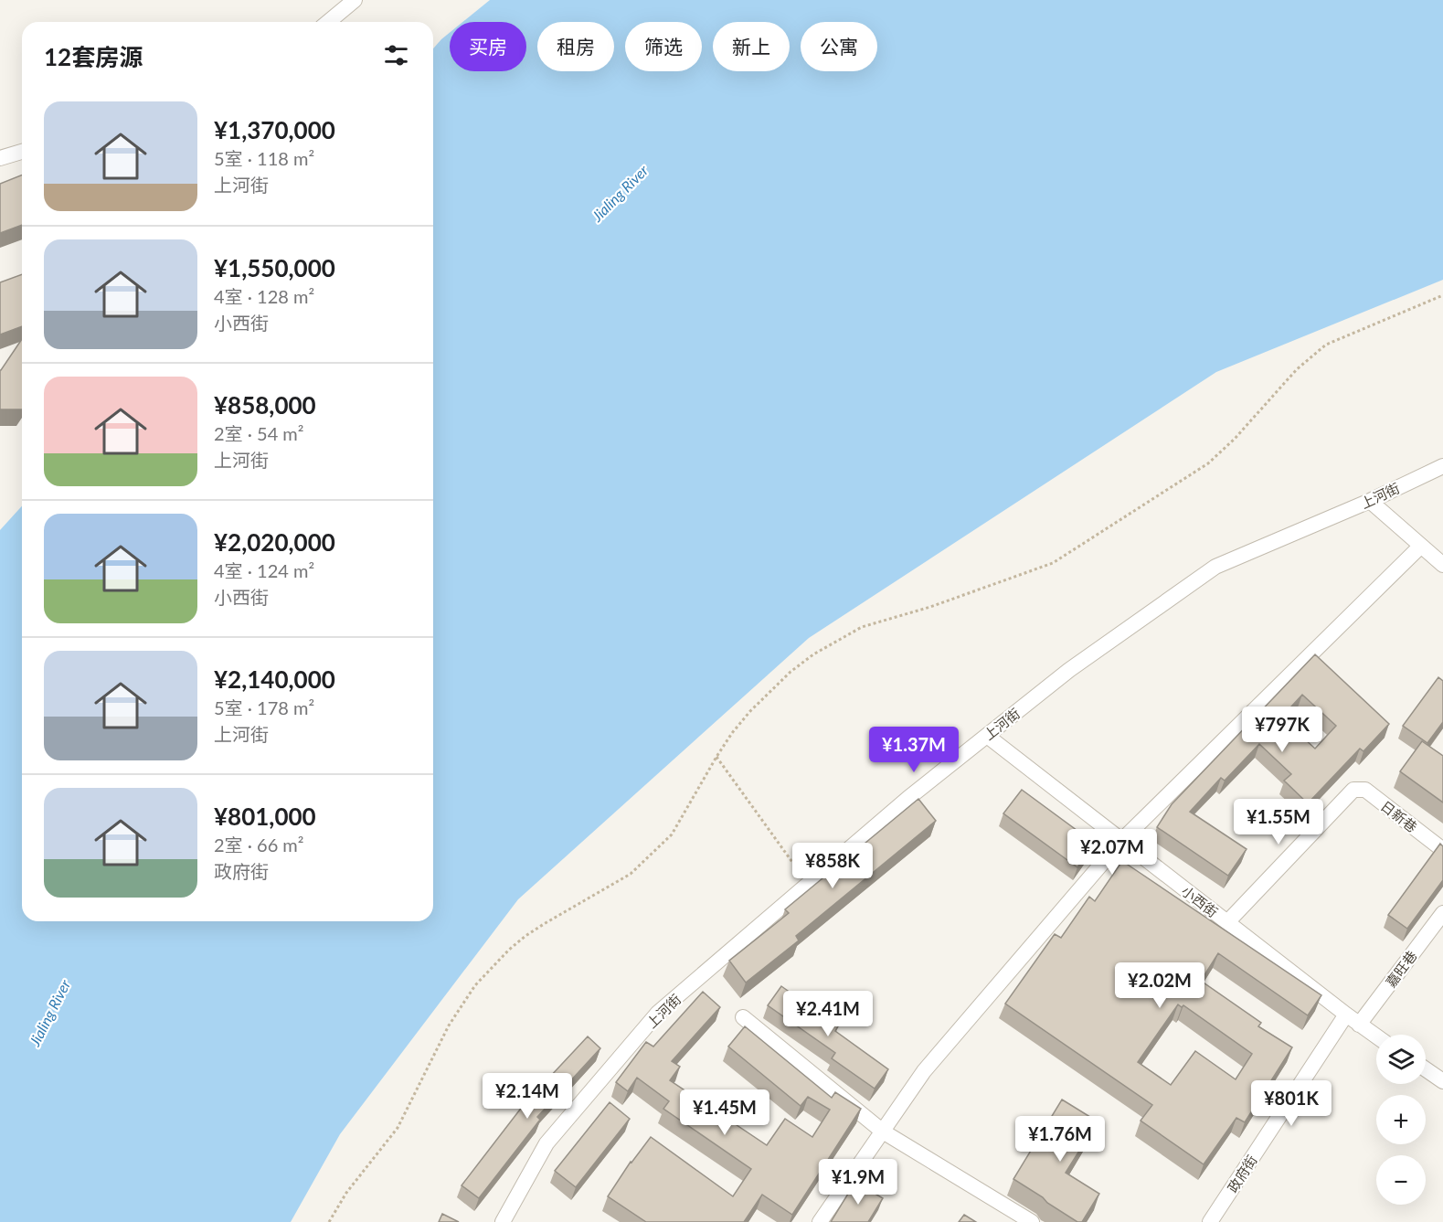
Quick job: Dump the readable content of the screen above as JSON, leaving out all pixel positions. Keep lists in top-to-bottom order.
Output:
{
  "streets": {
    "street": [
      "上河街",
      "日新巷",
      "小西街",
      "嘉旺巷",
      "政府街"
    ]
  },
  "crossings": [
    ["上河街", "小西街"],
    ["日新巷", "小西街"],
    ["小西街", "嘉旺巷"],
    ["小西街", "政府街"]
  ],
  "water": ["Jialing River"],
  "page": {
    "chip": [
      "买房",
      "租房",
      "筛选",
      "新上",
      "公寓"
    ],
    "heading": "12套房源",
    "list": [
      {
        "name": "¥1,370,000",
        "note": "5室 · 118 m² · 上河街"
      },
      {
        "name": "¥1,550,000",
        "note": "4室 · 128 m² · 小西街"
      },
      {
        "name": "¥858,000",
        "note": "2室 · 54 m² · 上河街"
      },
      {
        "name": "¥2,020,000",
        "note": "4室 · 124 m² · 小西街"
      },
      {
        "name": "¥2,140,000",
        "note": "5室 · 178 m² · 上河街"
      },
      {
        "name": "¥801,000",
        "note": "2室 · 66 m² · 政府街"
      }
    ],
    "price": [
      "¥797K",
      "¥1.37M",
      "¥1.55M",
      "¥2.07M",
      "¥858K",
      "¥2.02M",
      "¥2.41M",
      "¥2.14M",
      "¥801K",
      "¥1.45M",
      "¥1.76M",
      "¥1.9M"
    ],
    "map_buttons": ["+", "−"]
  }
}
